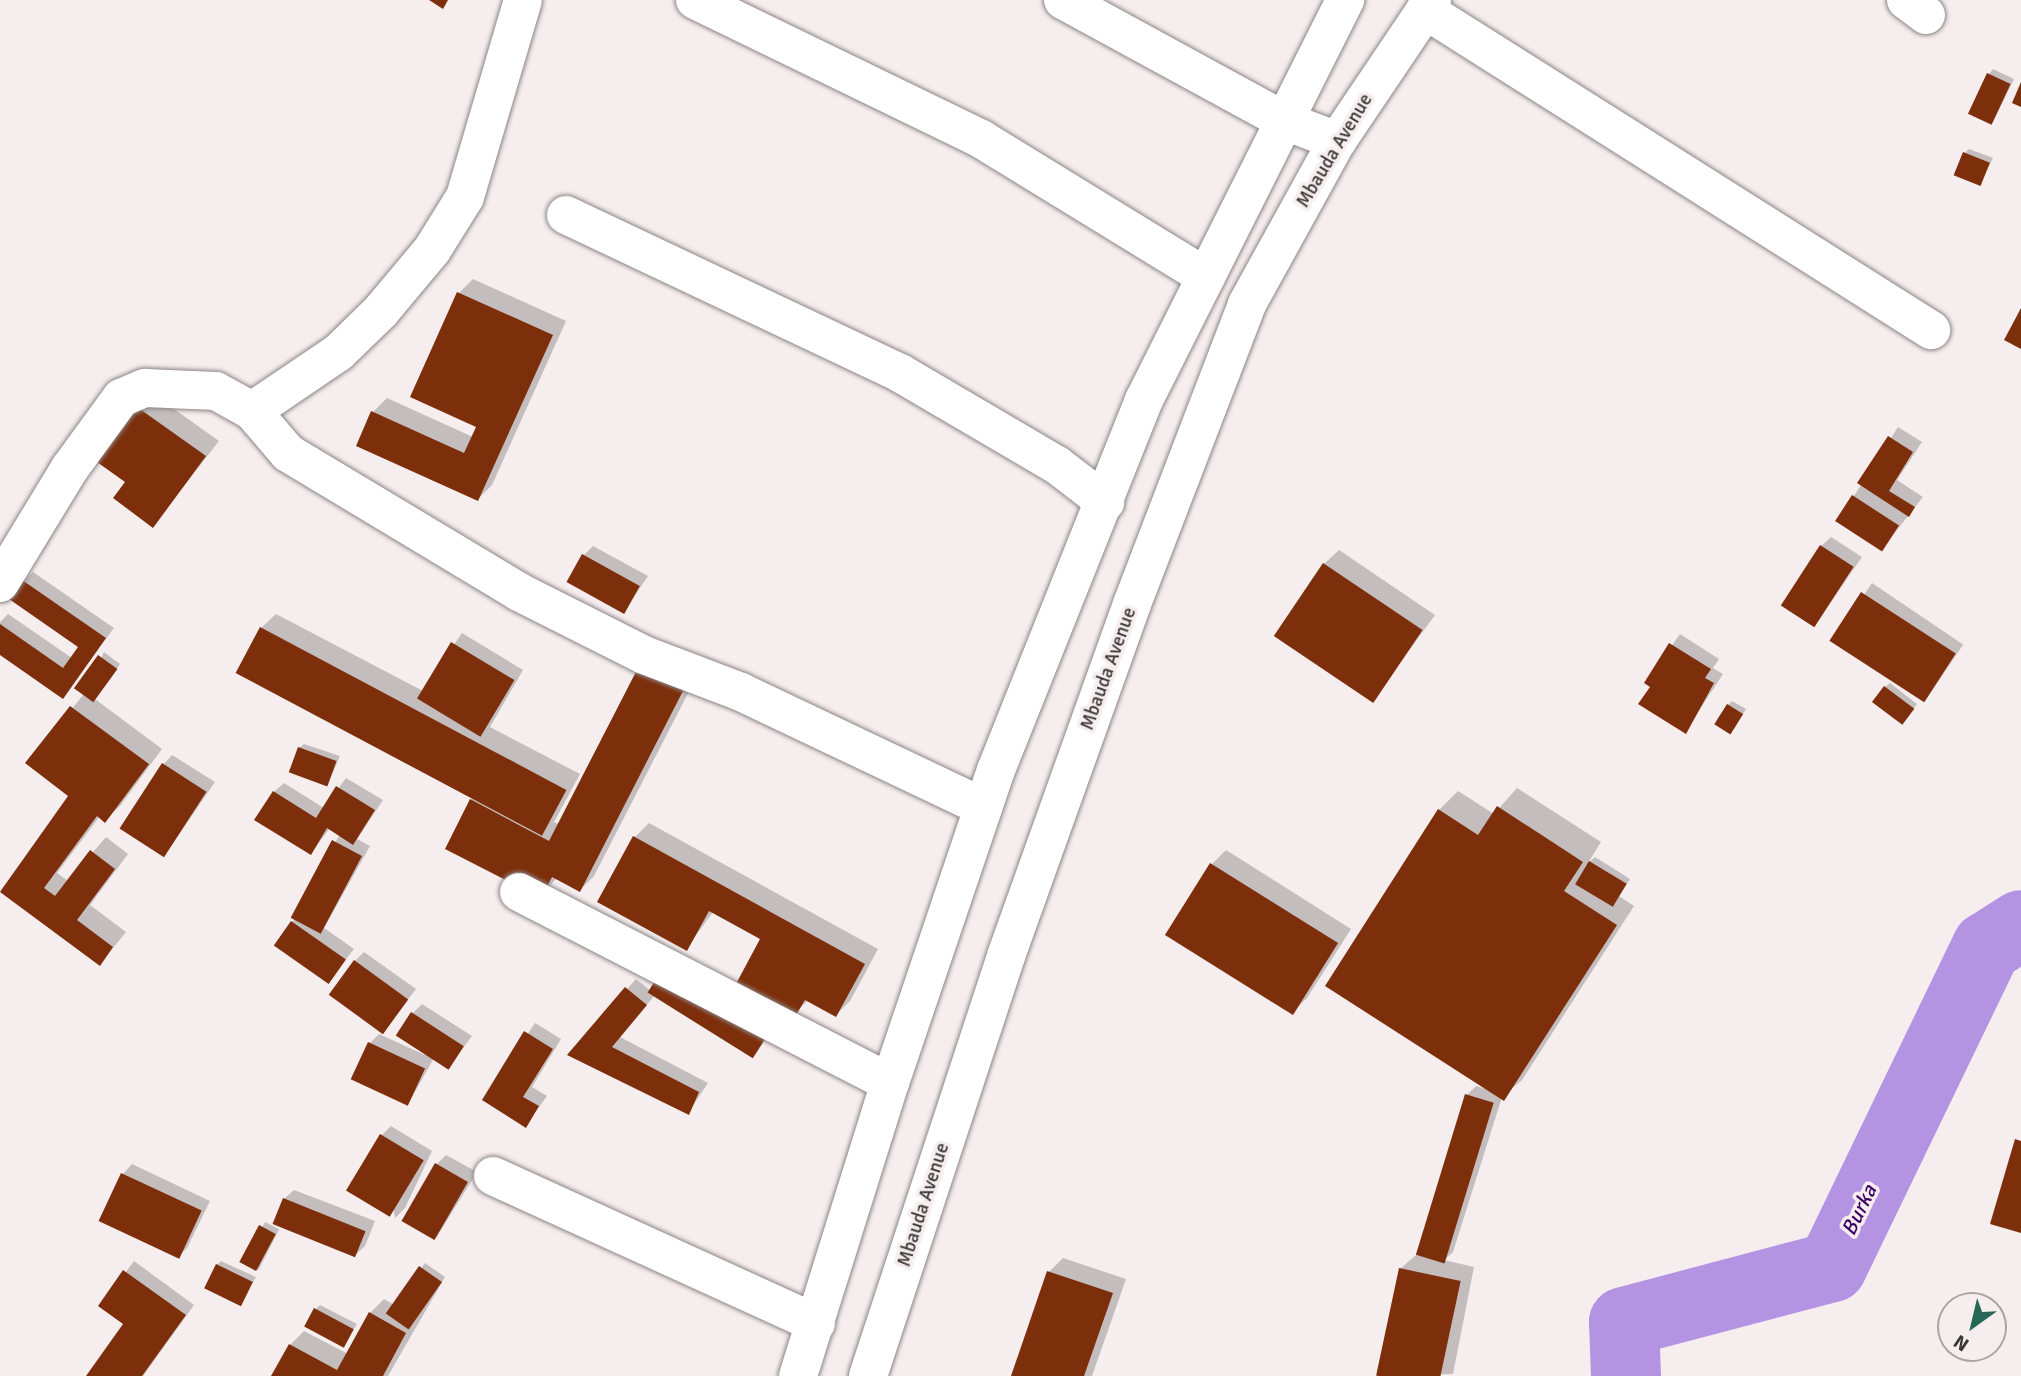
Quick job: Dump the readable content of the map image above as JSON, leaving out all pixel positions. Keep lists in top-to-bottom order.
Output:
{
  "streets": {
    "street": ["Mbauda Avenue"]
  },
  "water": ["Burka"],
  "north": "bottom left"
}
